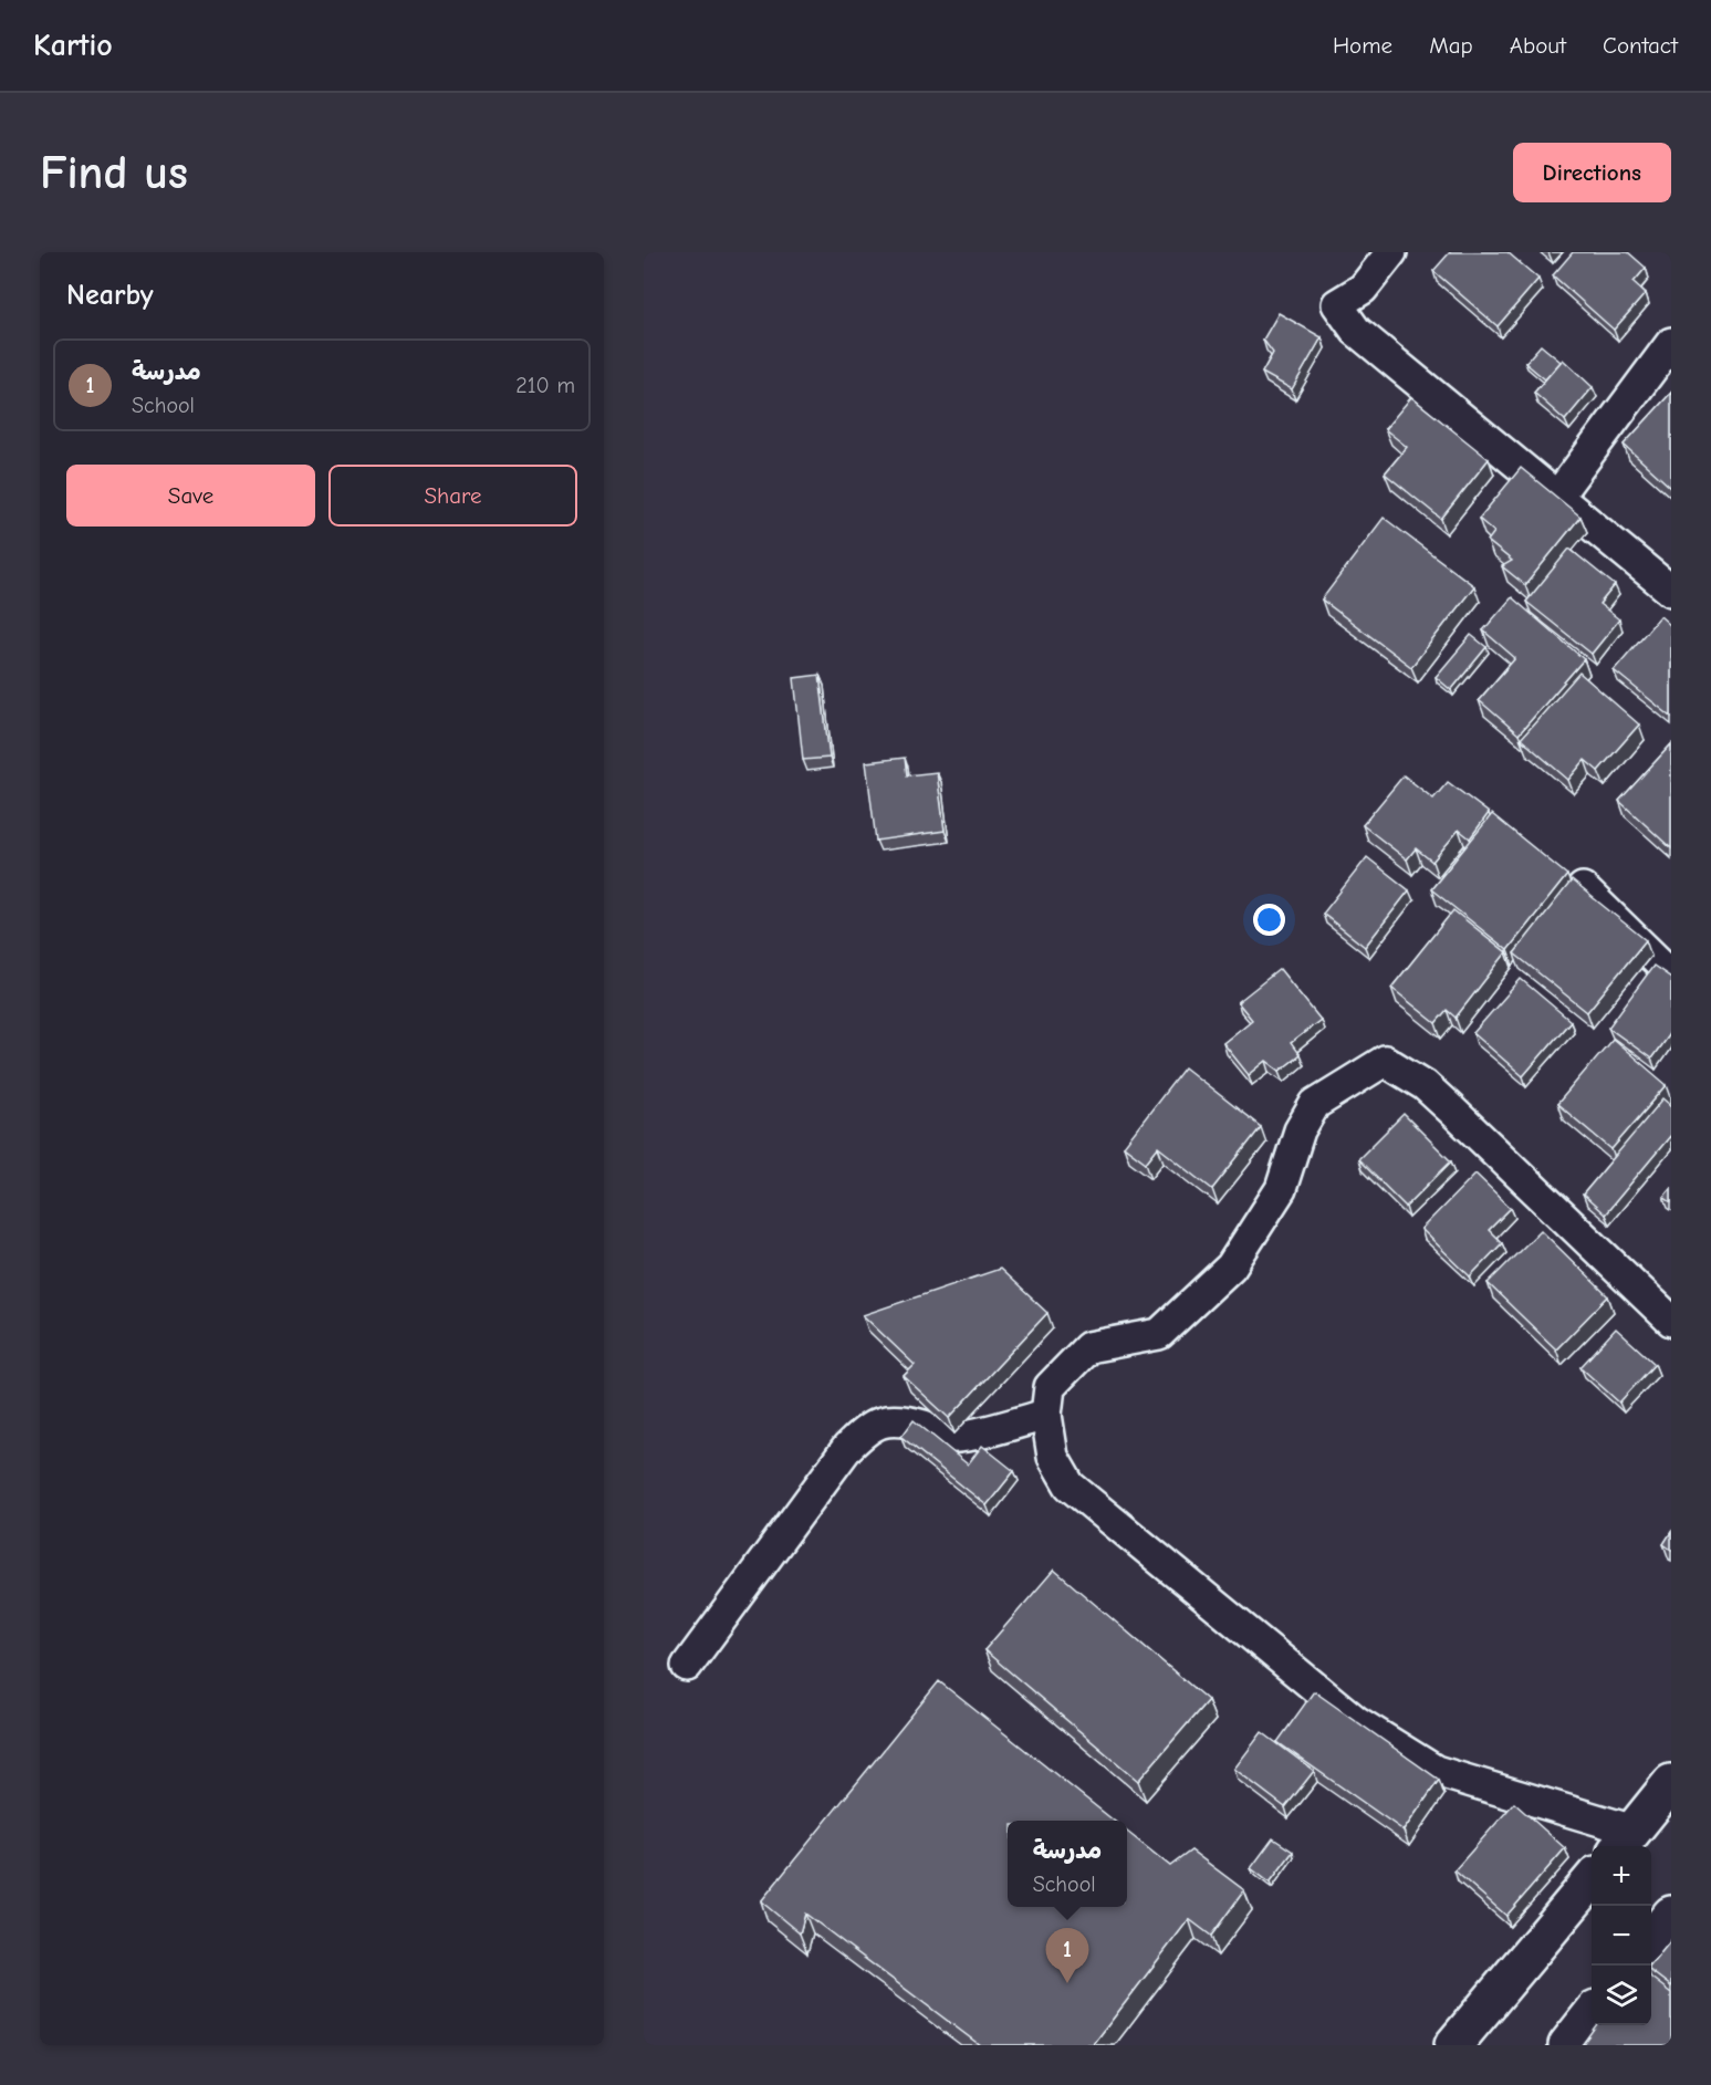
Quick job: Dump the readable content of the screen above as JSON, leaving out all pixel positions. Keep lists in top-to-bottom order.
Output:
{
  "page": {
    "header": "Kartio",
    "nav": [
      "Home",
      "Map",
      "About",
      "Contact"
    ],
    "buttons": [
      "Directions",
      ["Save", "Share"]
    ],
    "title": "Find us",
    "heading": "Nearby",
    "list": [
      {
        "mark": "1",
        "name": "مدرسة",
        "note": "School",
        "value": "210 m"
      }
    ],
    "popup": ["مدرسة", "School"],
    "map_buttons": ["+", "−"],
    "pins": "1"
  }
}
